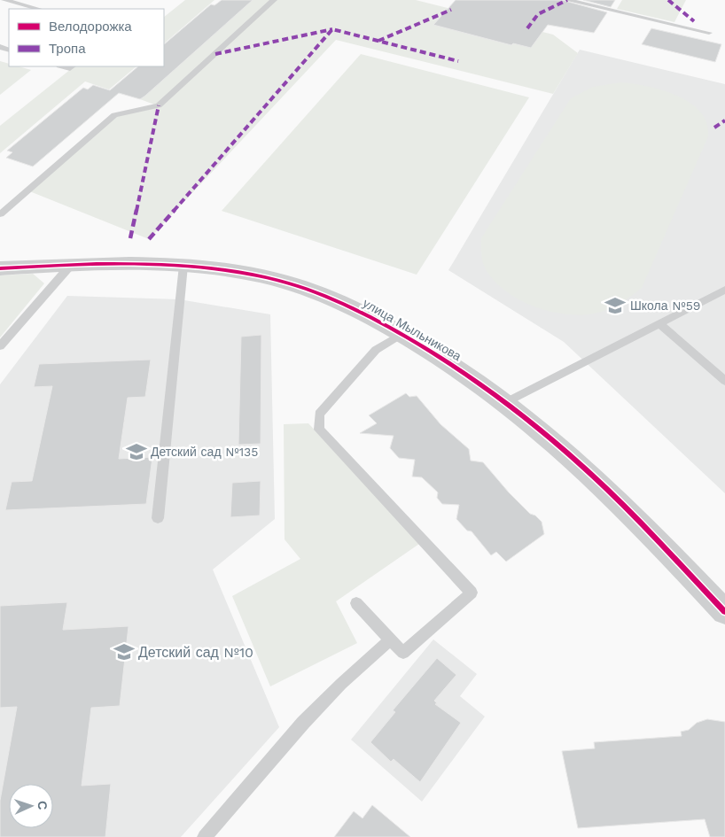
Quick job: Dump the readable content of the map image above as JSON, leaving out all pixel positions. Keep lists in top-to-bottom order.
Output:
{
  "streets": {
    "street": ["улица Мыльникова"]
  },
  "places": {
    "school or university": ["Школа №59", "Детский сад №135", "Детский сад №10"]
  },
  "legend": ["Велодорожка", "Тропа"],
  "north": "right"
}
